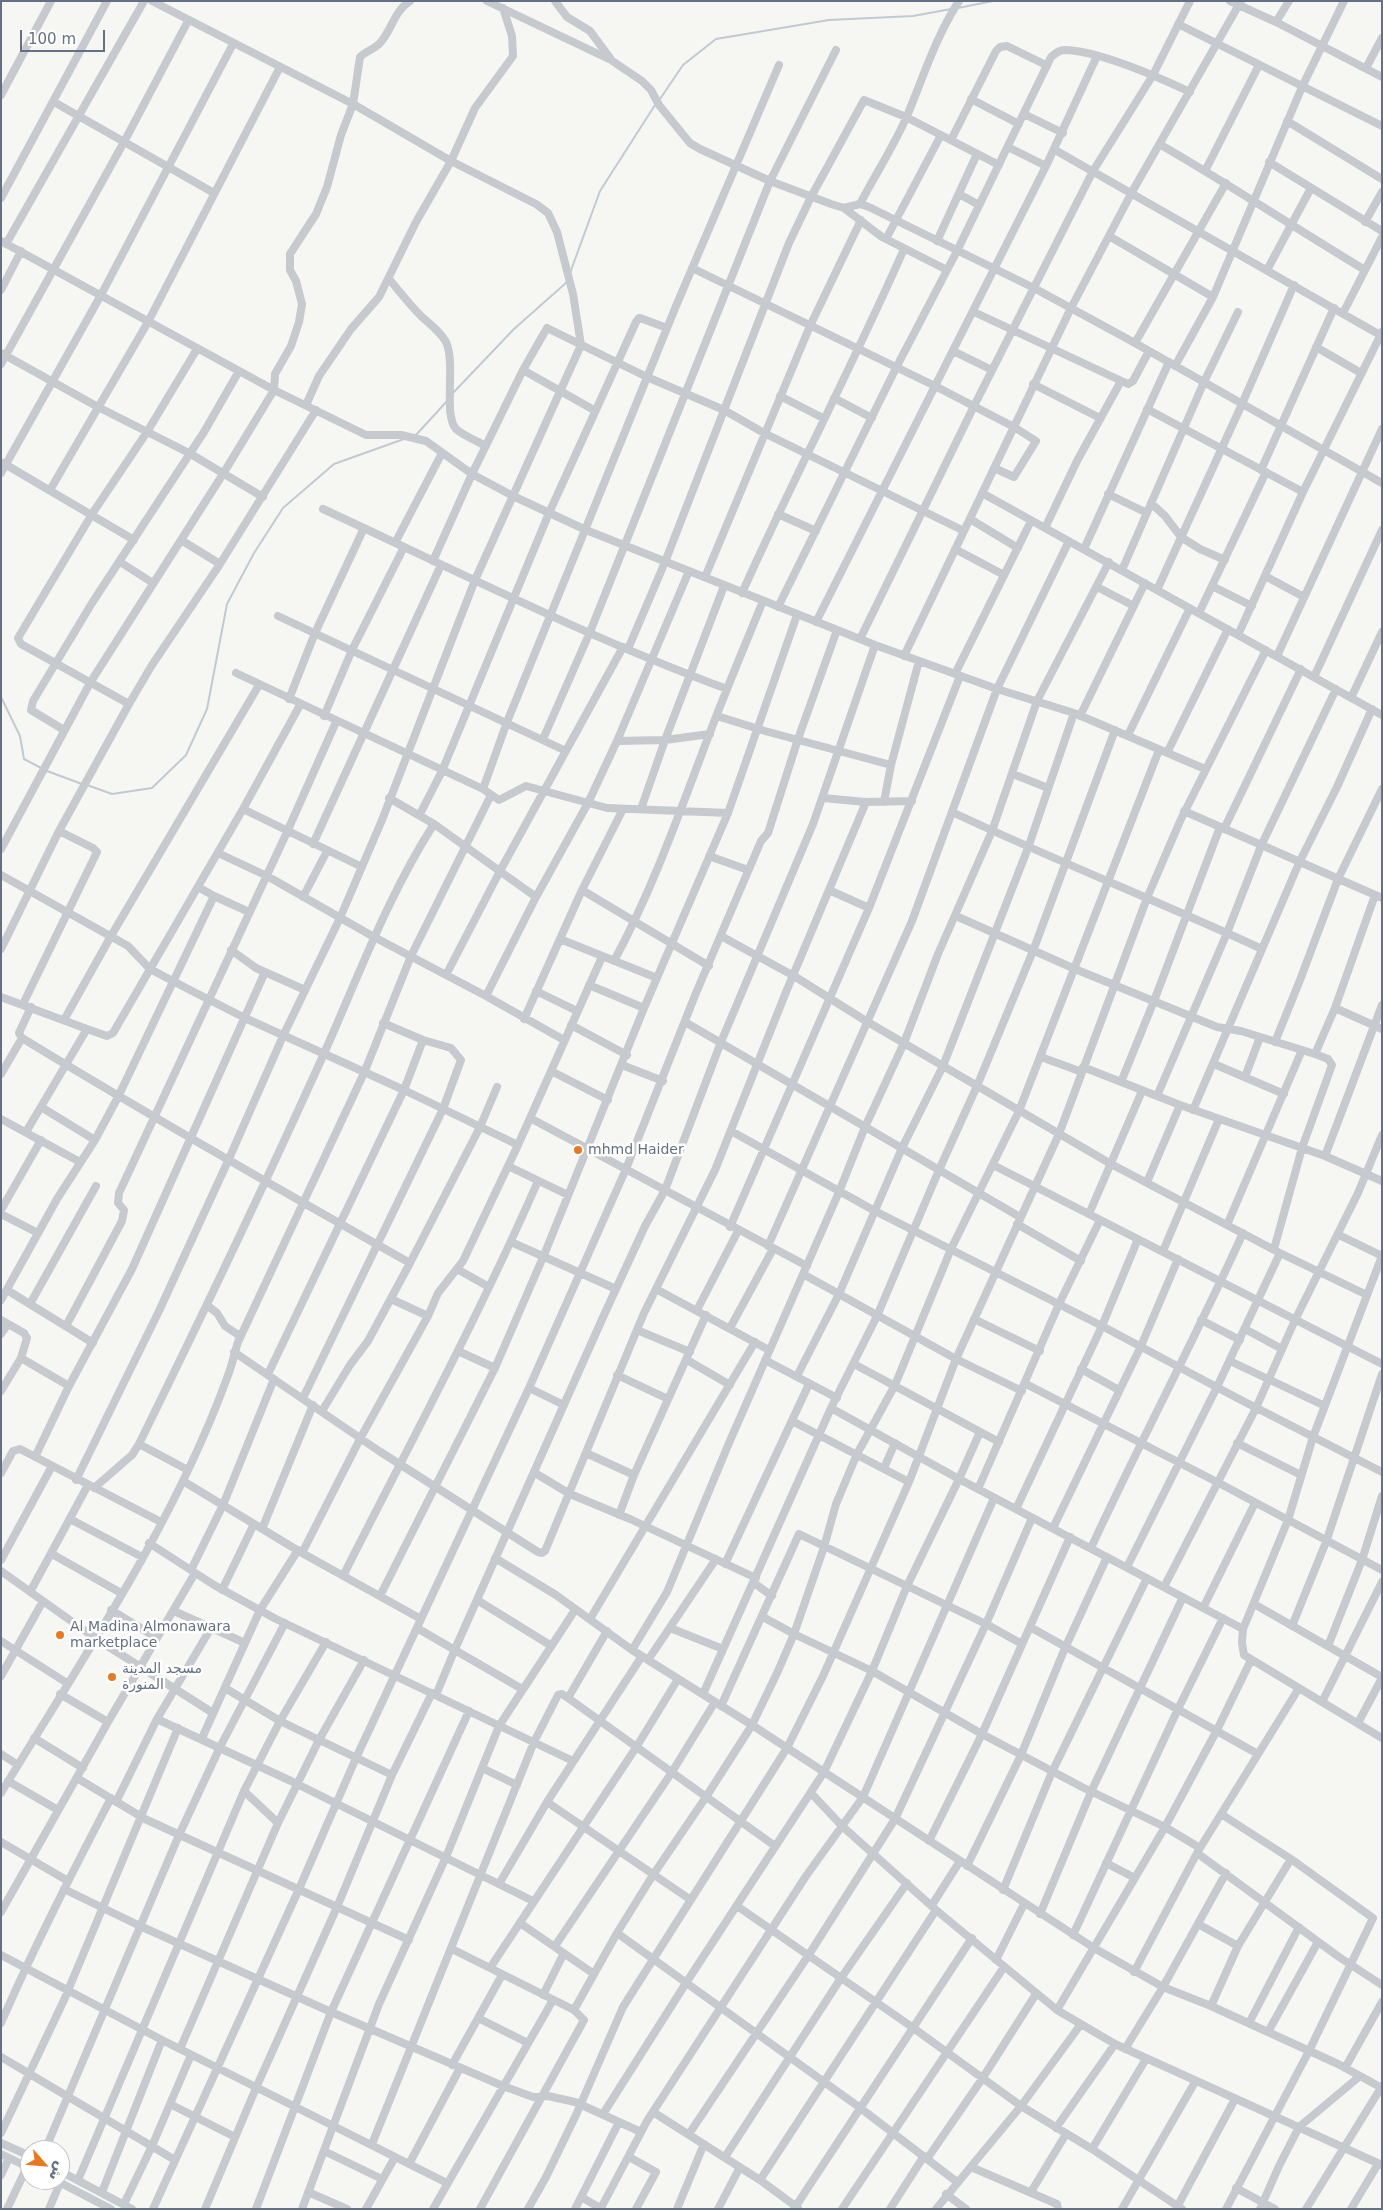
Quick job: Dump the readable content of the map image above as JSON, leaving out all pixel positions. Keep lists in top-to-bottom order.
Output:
{
  "places": ["mhmd Haider", "Al Madina Almonawara marketplace", "مسجد المدينة المنورة"],
  "scale_bar": "100 m",
  "north": "bottom right"
}
